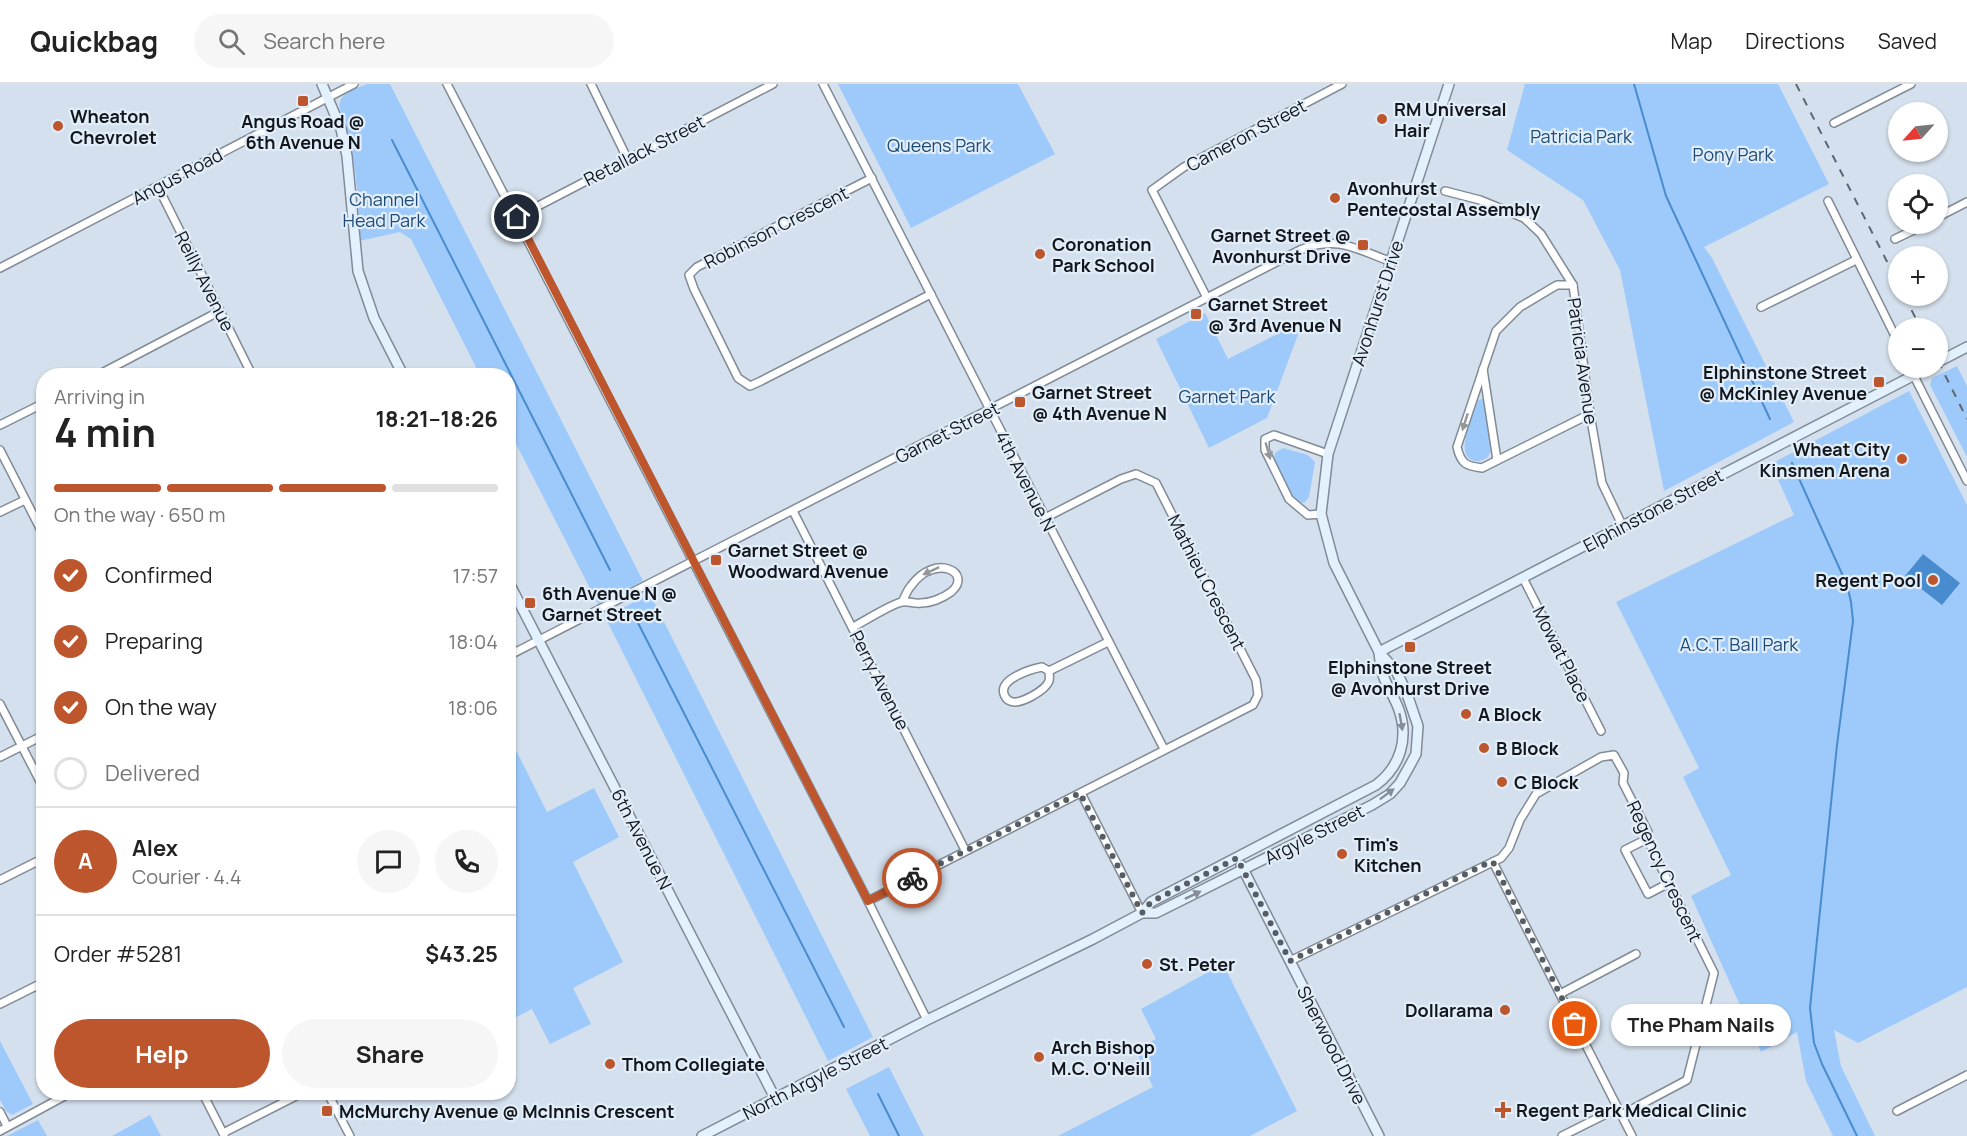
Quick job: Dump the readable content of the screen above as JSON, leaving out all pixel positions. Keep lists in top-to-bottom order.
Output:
{
  "streets": {
    "street": [
      "Cameron Street",
      "Retallack Street",
      "Angus Road",
      "Robinson Crescent",
      "Reilly Avenue",
      "Avonhurst Drive",
      "Patricia Avenue",
      "Garnet Street",
      "4th Avenue N",
      "Elphinstone Street",
      "Mathieu Crescent",
      "Mowat Place",
      "Perry Avenue",
      "Argyle Street",
      "6th Avenue N",
      "Regency Crescent",
      "Sherwood Drive",
      "North Argyle Street"
    ]
  },
  "crossings": [
    ["Cameron Street", "Garnet Street"],
    ["Angus Road", "Reilly Avenue"],
    ["Robinson Crescent", "4th Avenue N"],
    ["Avonhurst Drive", "Garnet Street"],
    ["Avonhurst Drive", "Elphinstone Street"],
    ["Avonhurst Drive", "Argyle Street"],
    ["Patricia Avenue", "Elphinstone Street"],
    ["Garnet Street", "4th Avenue N"],
    ["Garnet Street", "Perry Avenue"],
    ["Garnet Street", "6th Avenue N"],
    ["4th Avenue N", "Mathieu Crescent"],
    ["Elphinstone Street", "Mowat Place"],
    ["Argyle Street", "Sherwood Drive"],
    ["Argyle Street", "North Argyle Street"],
    ["6th Avenue N", "North Argyle Street"]
  ],
  "parks": [
    "Patricia Park",
    "Queens Park",
    "Pony Park",
    "Channel Head Park",
    "Garnet Park",
    "A.C.T. Ball Park"
  ],
  "places": {
    "transit": [
      "Angus Road @ 6th Avenue N",
      "Garnet Street @ Avonhurst Drive",
      "Garnet Street @ 3rd Avenue N",
      "Elphinstone Street @ McKinley Avenue",
      "Garnet Street @ 4th Avenue N",
      "Garnet Street @ Woodward Avenue",
      "6th Avenue N @ Garnet Street",
      "Elphinstone Street @ Avonhurst Drive",
      "McMurchy Avenue @ McInnis Crescent"
    ],
    "other": [
      "RM Universal Hair",
      "Wheaton Chevrolet",
      "Avonhurst Pentecostal Assembly",
      "Coronation Park School",
      "Wheat City Kinsmen Arena",
      "Regent Pool",
      "A Block",
      "B Block",
      "C Block",
      "Tim's Kitchen",
      "St. Peter",
      "Dollarama",
      "The Pham Nails",
      "Arch Bishop M.C. O'Neill",
      "Thom Collegiate"
    ],
    "health": ["Regent Park Medical Clinic"]
  },
  "north": "bottom left",
  "page": {
    "header": "Quickbag",
    "search": "Search here",
    "nav": ["Map", "Directions", "Saved"],
    "map_buttons": ["+", "−"],
    "heading": ["4 min", "Arriving in", "18:21–18:26"],
    "panel": [
      "Alex",
      "Courier · 4.4",
      "Order #5281",
      "$43.25"
    ],
    "bar": "On the way · 650 m",
    "list": [
      ["Confirmed", "17:57"],
      ["Preparing", "18:04"],
      ["On the way", "18:06"],
      "Delivered"
    ],
    "round": "A",
    "bubble": "The Pham Nails",
    "buttons": ["Help", "Share"]
  }
}
